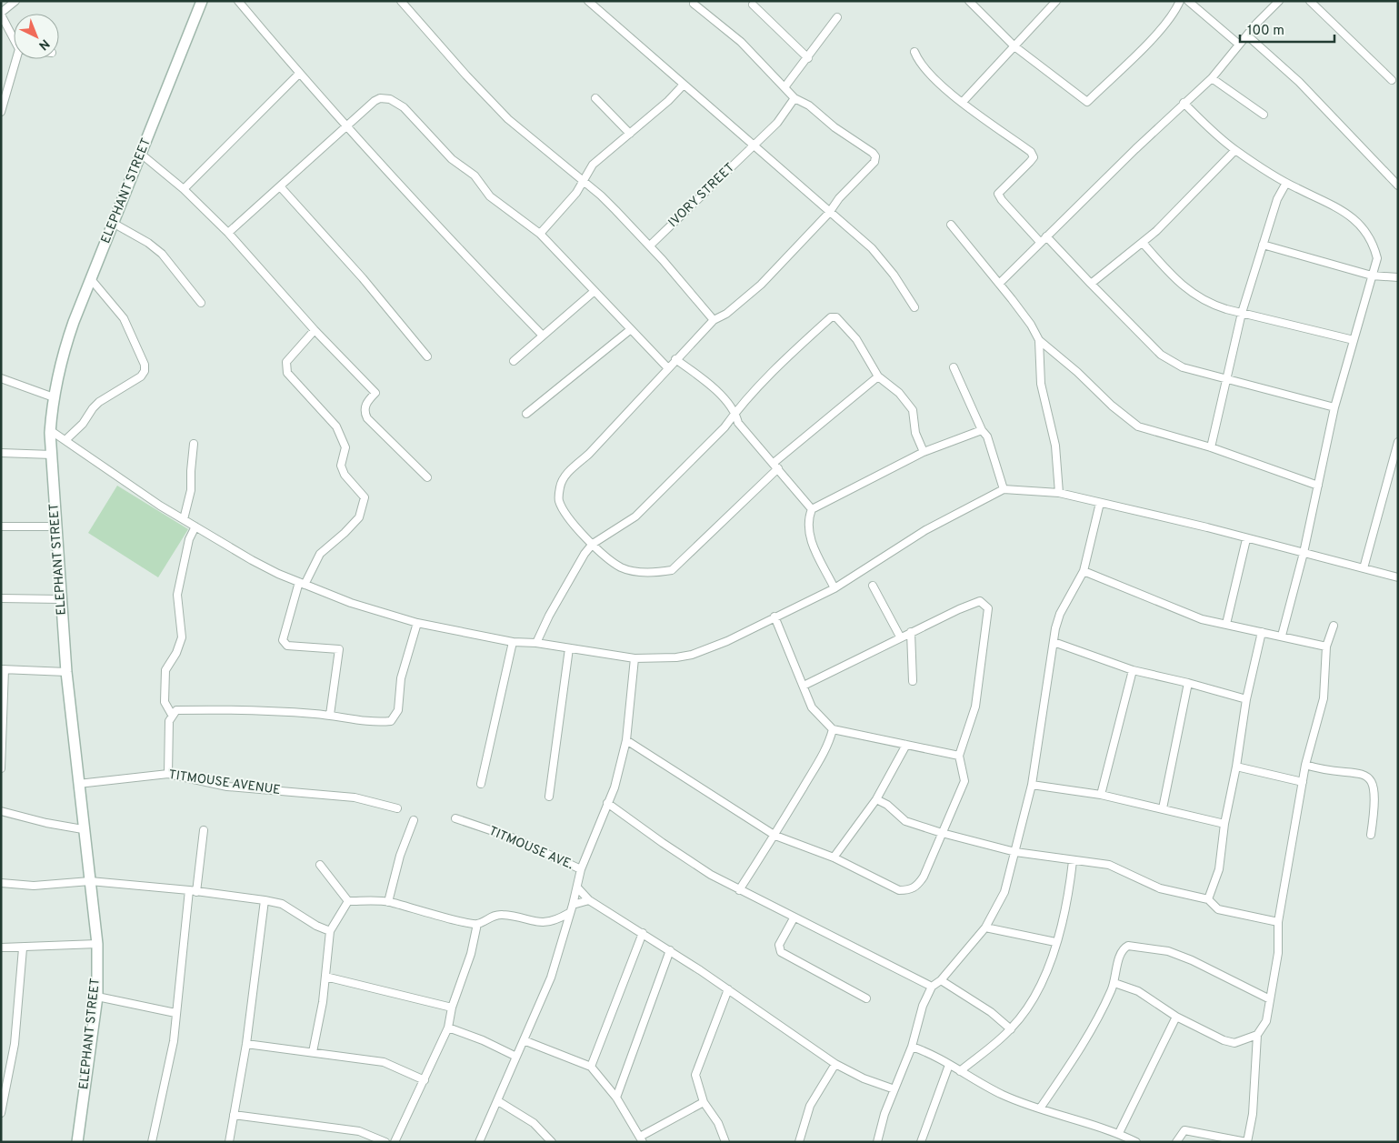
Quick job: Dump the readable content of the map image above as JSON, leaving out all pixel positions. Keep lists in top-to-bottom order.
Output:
{
  "streets": {
    "main road": ["ELEPHANT STREET"],
    "street": ["IVORY STREET", "TITMOUSE AVENUE", "TITMOUSE AVE."]
  },
  "crossings": [
    ["ELEPHANT STREET", "TITMOUSE AVENUE"]
  ],
  "scale_bar": "100 m",
  "north": "bottom right"
}
